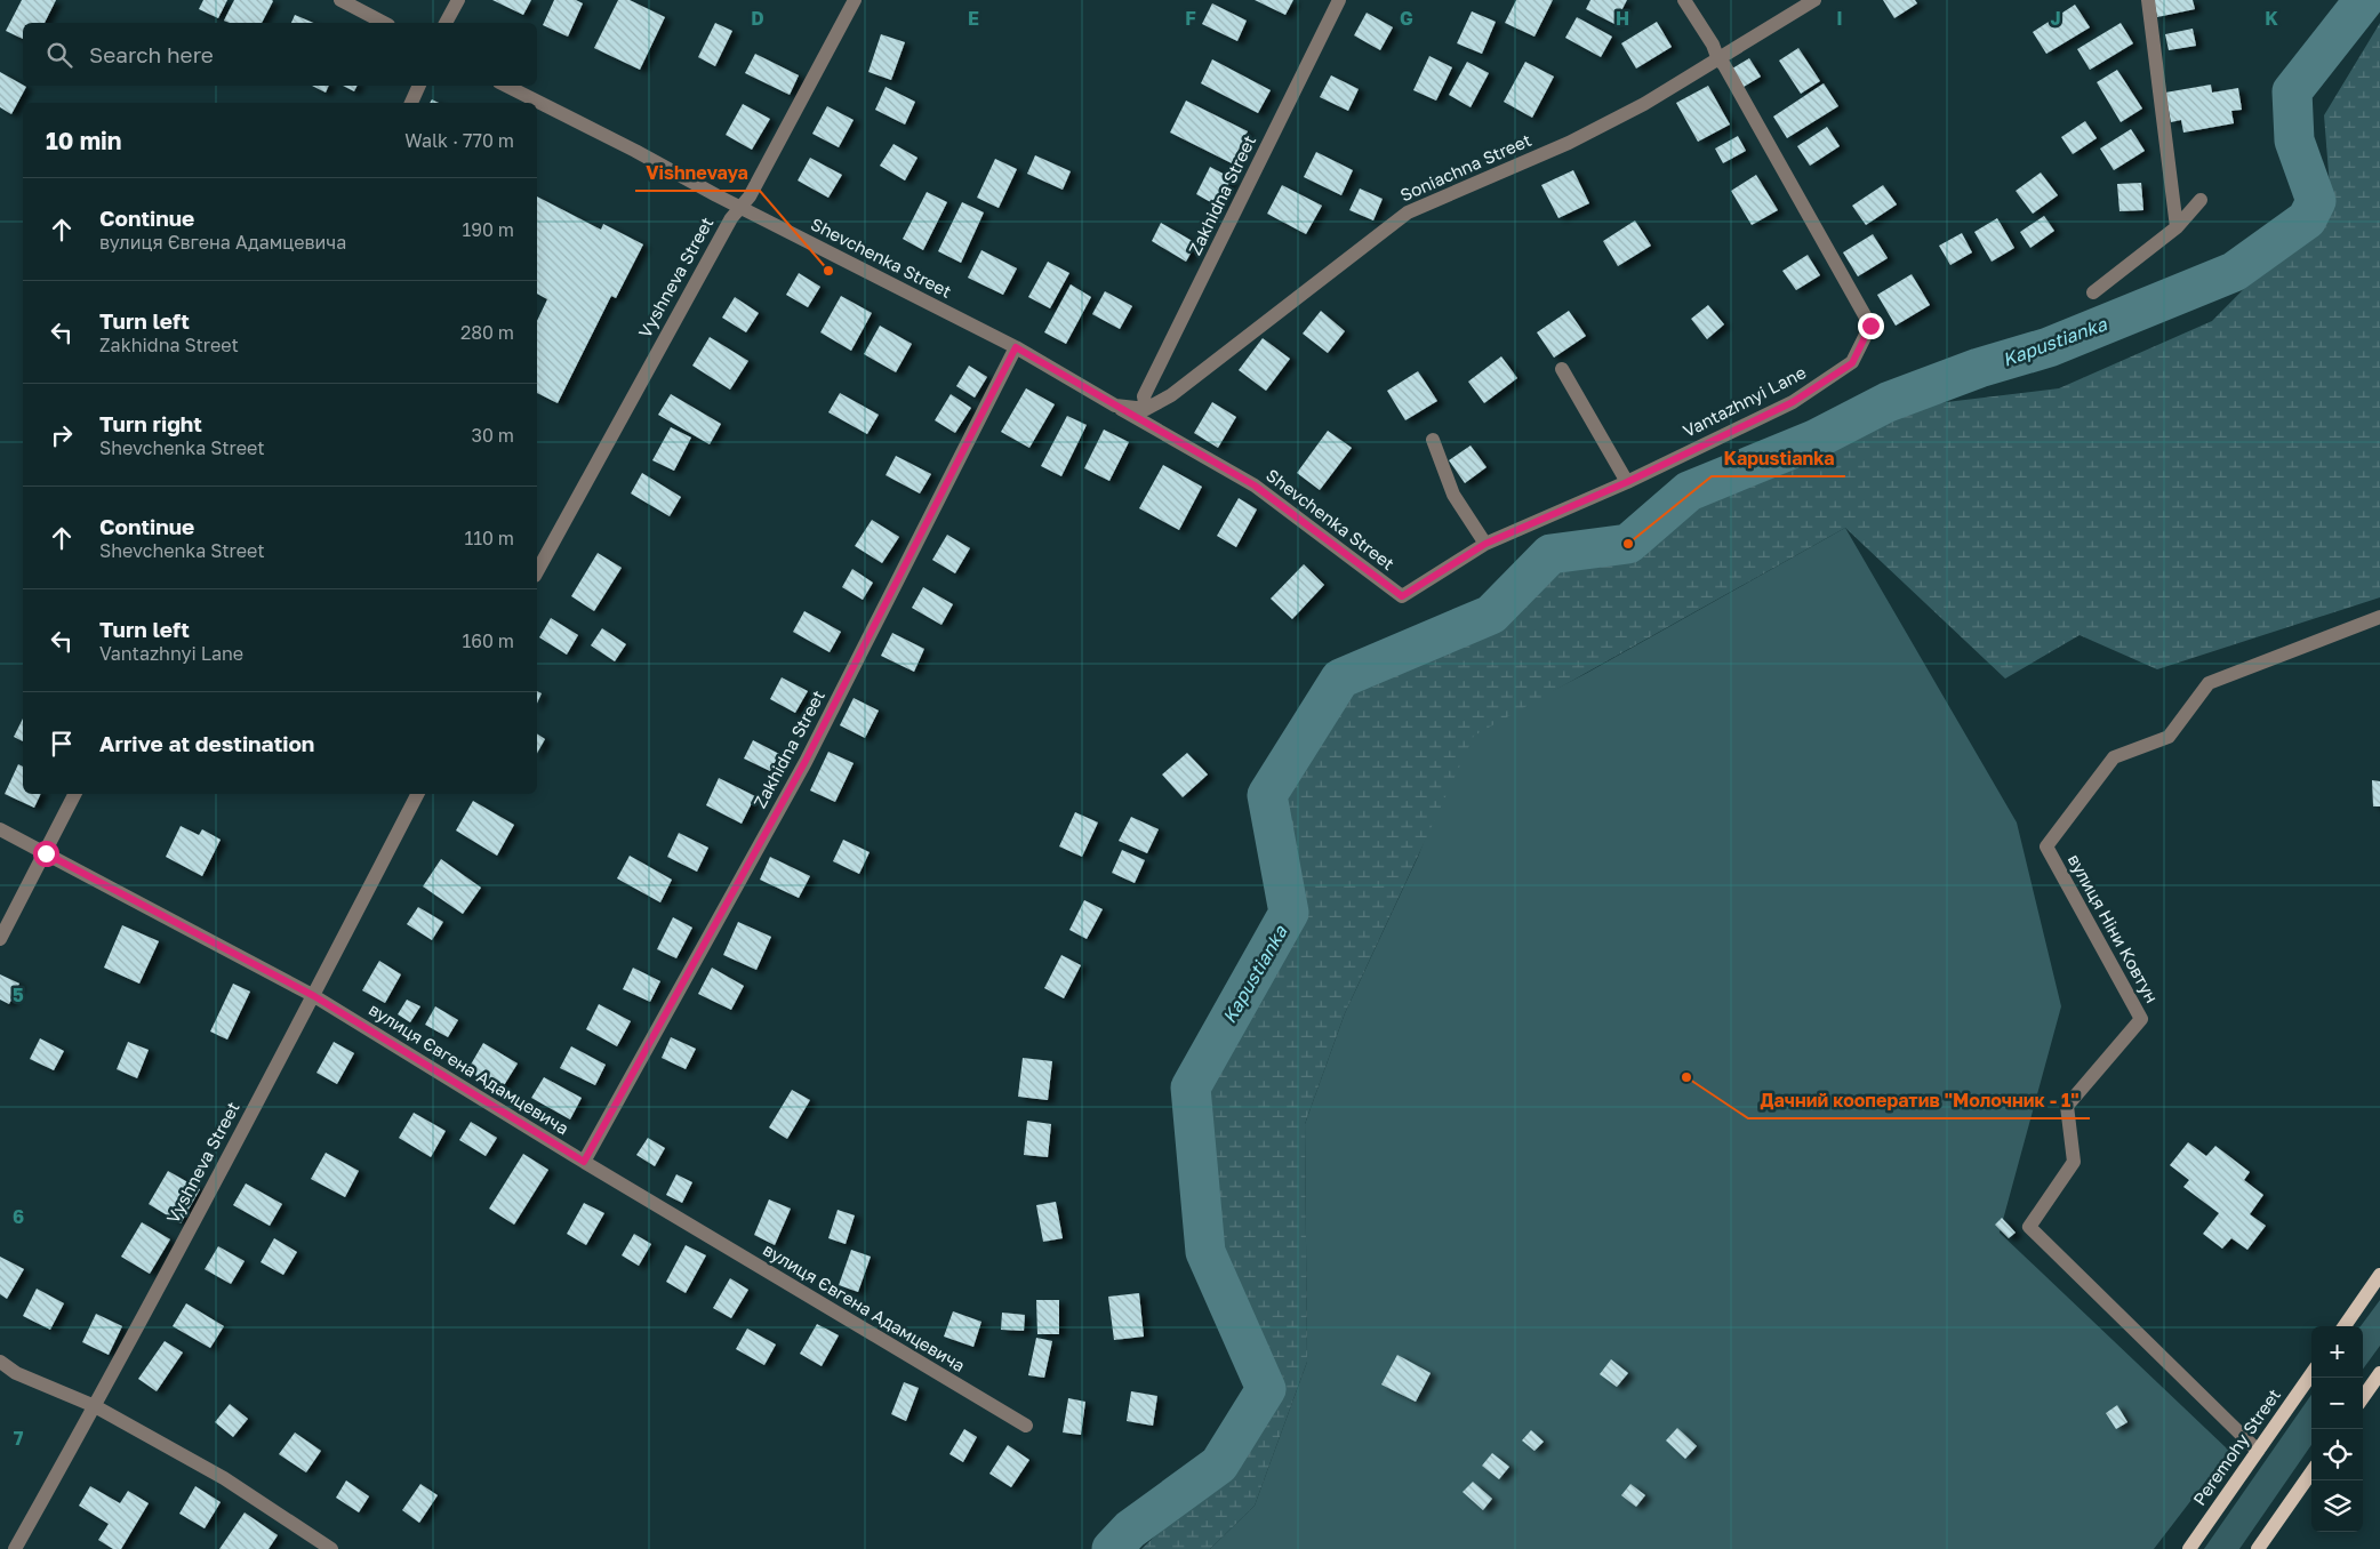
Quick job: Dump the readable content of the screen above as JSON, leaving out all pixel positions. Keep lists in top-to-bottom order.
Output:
{
  "streets": {
    "main road": ["Peremohy Street"],
    "street": [
      "Soniachna Street",
      "Zakhidna Street",
      "Shevchenka Street",
      "Vyshneva Street",
      "Vantazhnyi Lane",
      "вулиця Ніни Ковтун",
      "вулиця Євгена Адамцевича"
    ]
  },
  "crossings": [
    ["Soniachna Street", "Zakhidna Street"],
    ["Soniachna Street", "Vantazhnyi Lane"],
    ["Zakhidna Street", "Shevchenka Street"],
    ["Zakhidna Street", "вулиця Євгена Адамцевича"],
    ["Shevchenka Street", "Vyshneva Street"],
    ["Shevchenka Street", "Vantazhnyi Lane"],
    ["Vyshneva Street", "вулиця Євгена Адамцевича"],
    ["вулиця Ніни Ковтун", "Peremohy Street"]
  ],
  "water": ["Kapustianka"],
  "places": ["Vishnevaya", "Kapustianka", "Дачний кооператив \"Молочник - 1\""],
  "page": {
    "search": "Search here",
    "heading": ["10 min", "Walk · 770 m"],
    "list": [
      ["Continue", "вулиця Євгена Адамцевича", "190 m"],
      ["Turn left", "Zakhidna Street", "280 m"],
      ["Turn right", "Shevchenka Street", "30 m"],
      ["Continue", "Shevchenka Street", "110 m"],
      ["Turn left", "Vantazhnyi Lane", "160 m"],
      "Arrive at destination"
    ],
    "map_buttons": ["+", "−"]
  },
  "grid": {
    "columns": [
      "D",
      "E",
      "F",
      "G",
      "H",
      "I",
      "J",
      "K"
    ],
    "rows": ["5", "6", "7"]
  }
}
